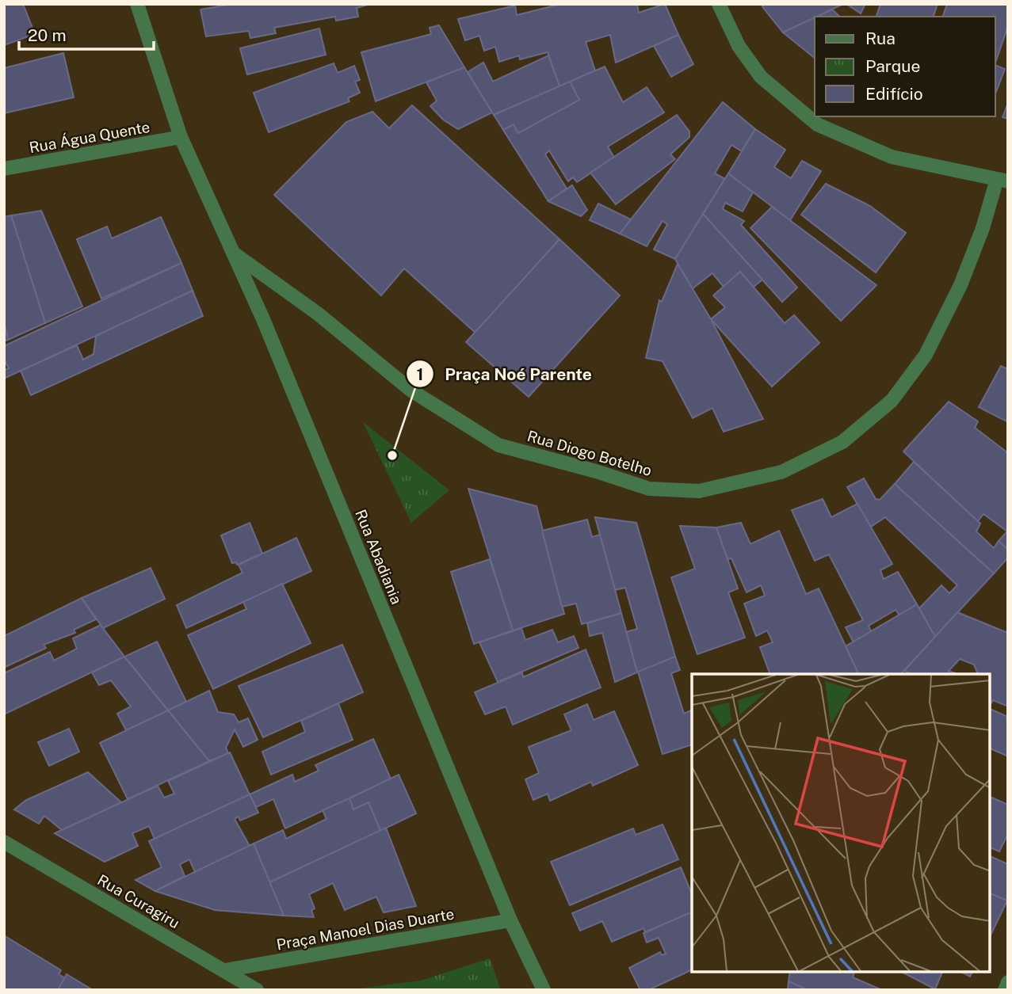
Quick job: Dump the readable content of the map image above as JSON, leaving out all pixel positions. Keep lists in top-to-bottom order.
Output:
{
  "streets": {
    "street": [
      "Rua Água Quente",
      "Rua Diogo Botelho",
      "Rua Abadiania",
      "Rua Curagiru",
      "Praça Manoel Dias Duarte"
    ]
  },
  "crossings": [
    ["Rua Água Quente", "Rua Abadiania"],
    ["Rua Diogo Botelho", "Rua Abadiania"],
    ["Rua Abadiania", "Praça Manoel Dias Duarte"],
    ["Rua Curagiru", "Praça Manoel Dias Duarte"]
  ],
  "places": ["Praça Noé Parente"],
  "legend": ["Rua", "Parque", "Edifício"],
  "scale_bar": "20 m"
}
